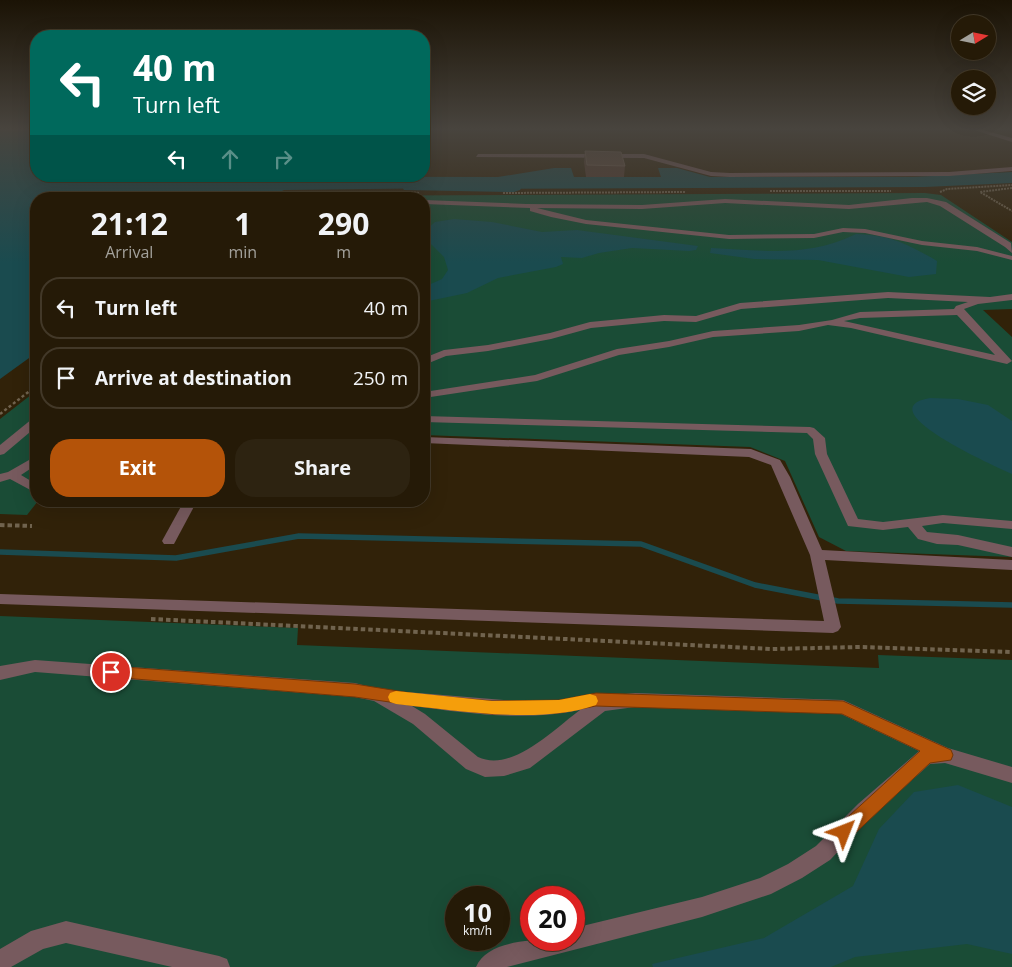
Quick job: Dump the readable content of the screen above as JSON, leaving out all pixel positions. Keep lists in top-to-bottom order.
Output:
{
  "north": "right",
  "page": {
    "turn": ["40 m", "Turn left"],
    "eta": [
      "21:12",
      "Arrival",
      "1",
      "min",
      "290",
      "m"
    ],
    "list": [
      {
        "name": "Turn left",
        "value": "40 m"
      },
      {
        "name": "Arrive at destination",
        "value": "250 m"
      }
    ],
    "buttons": ["Exit", "Share"],
    "speed": "10 km/h",
    "limit": "20"
  }
}
